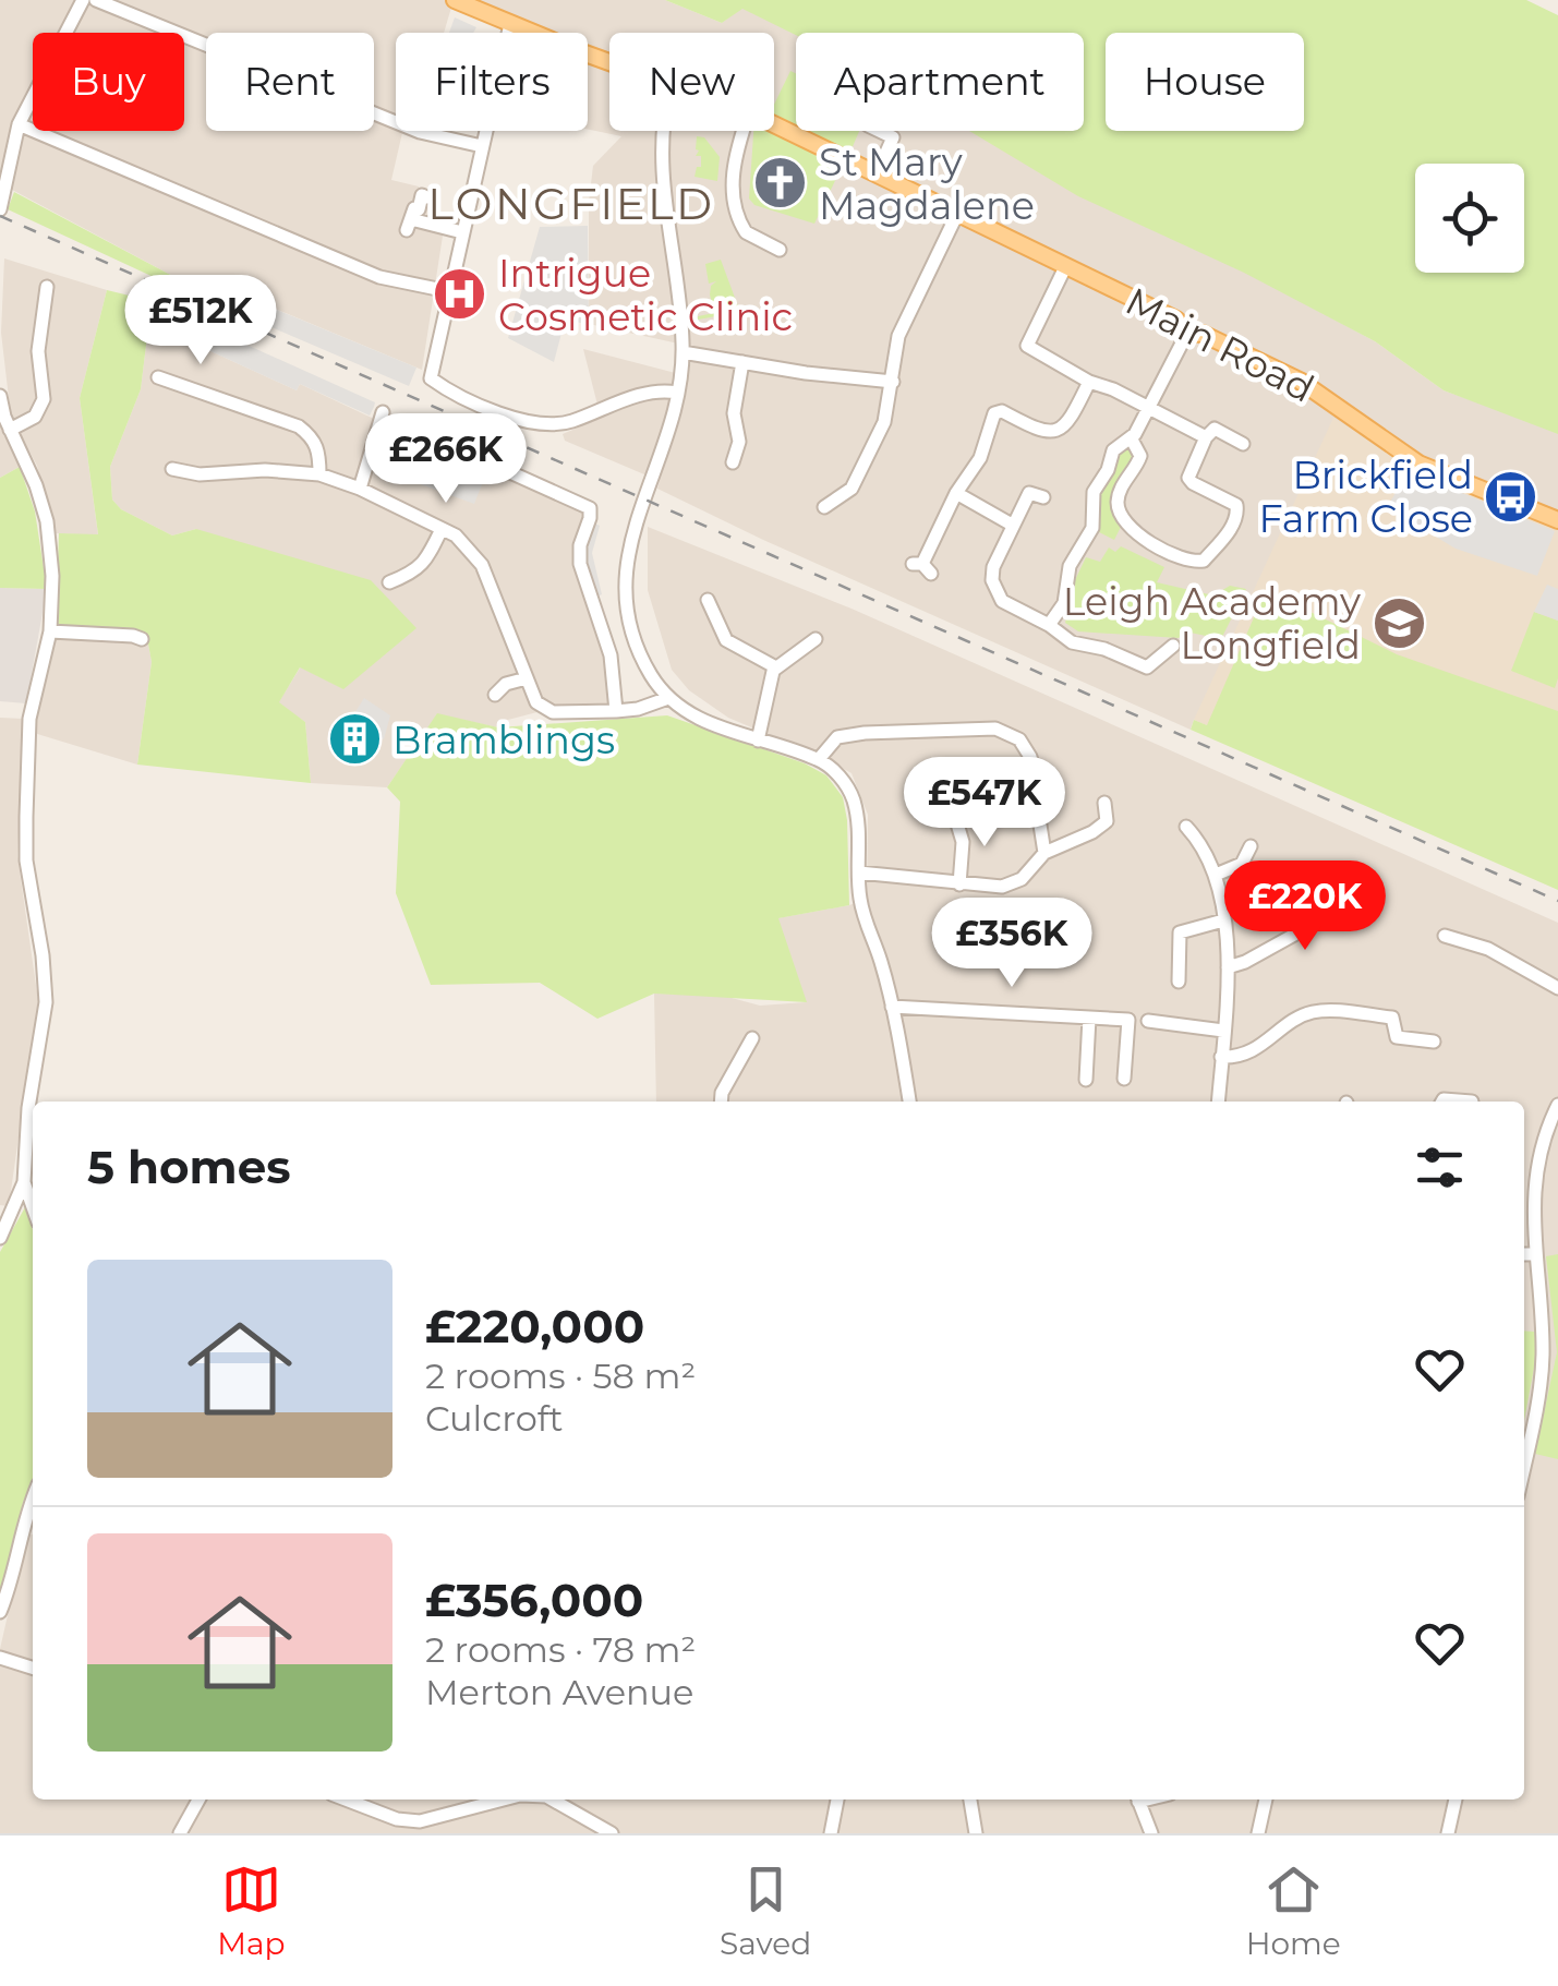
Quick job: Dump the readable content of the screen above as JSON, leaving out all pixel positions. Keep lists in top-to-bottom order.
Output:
{
  "streets": {
    "main road": ["Main Road"]
  },
  "districts": ["LONGFIELD"],
  "places": {
    "church": ["St Mary Magdalene"],
    "hospital": ["Intrigue Cosmetic Clinic"],
    "bus stop": ["Brickfield Farm Close"],
    "school or university": ["Leigh Academy Longfield"],
    "building": ["Bramblings"]
  },
  "page": {
    "chip": [
      "Buy",
      "Rent",
      "Filters",
      "New",
      "Apartment",
      "House"
    ],
    "price": [
      "£512K",
      "£266K",
      "£547K",
      "£220K",
      "£356K"
    ],
    "heading": "5 homes",
    "list": [
      {
        "name": "£220,000",
        "note": "2 rooms · 58 m² · Culcroft"
      },
      {
        "name": "£356,000",
        "note": "2 rooms · 78 m² · Merton Avenue"
      }
    ],
    "tabs": ["Map", "Saved", "Home"]
  }
}
